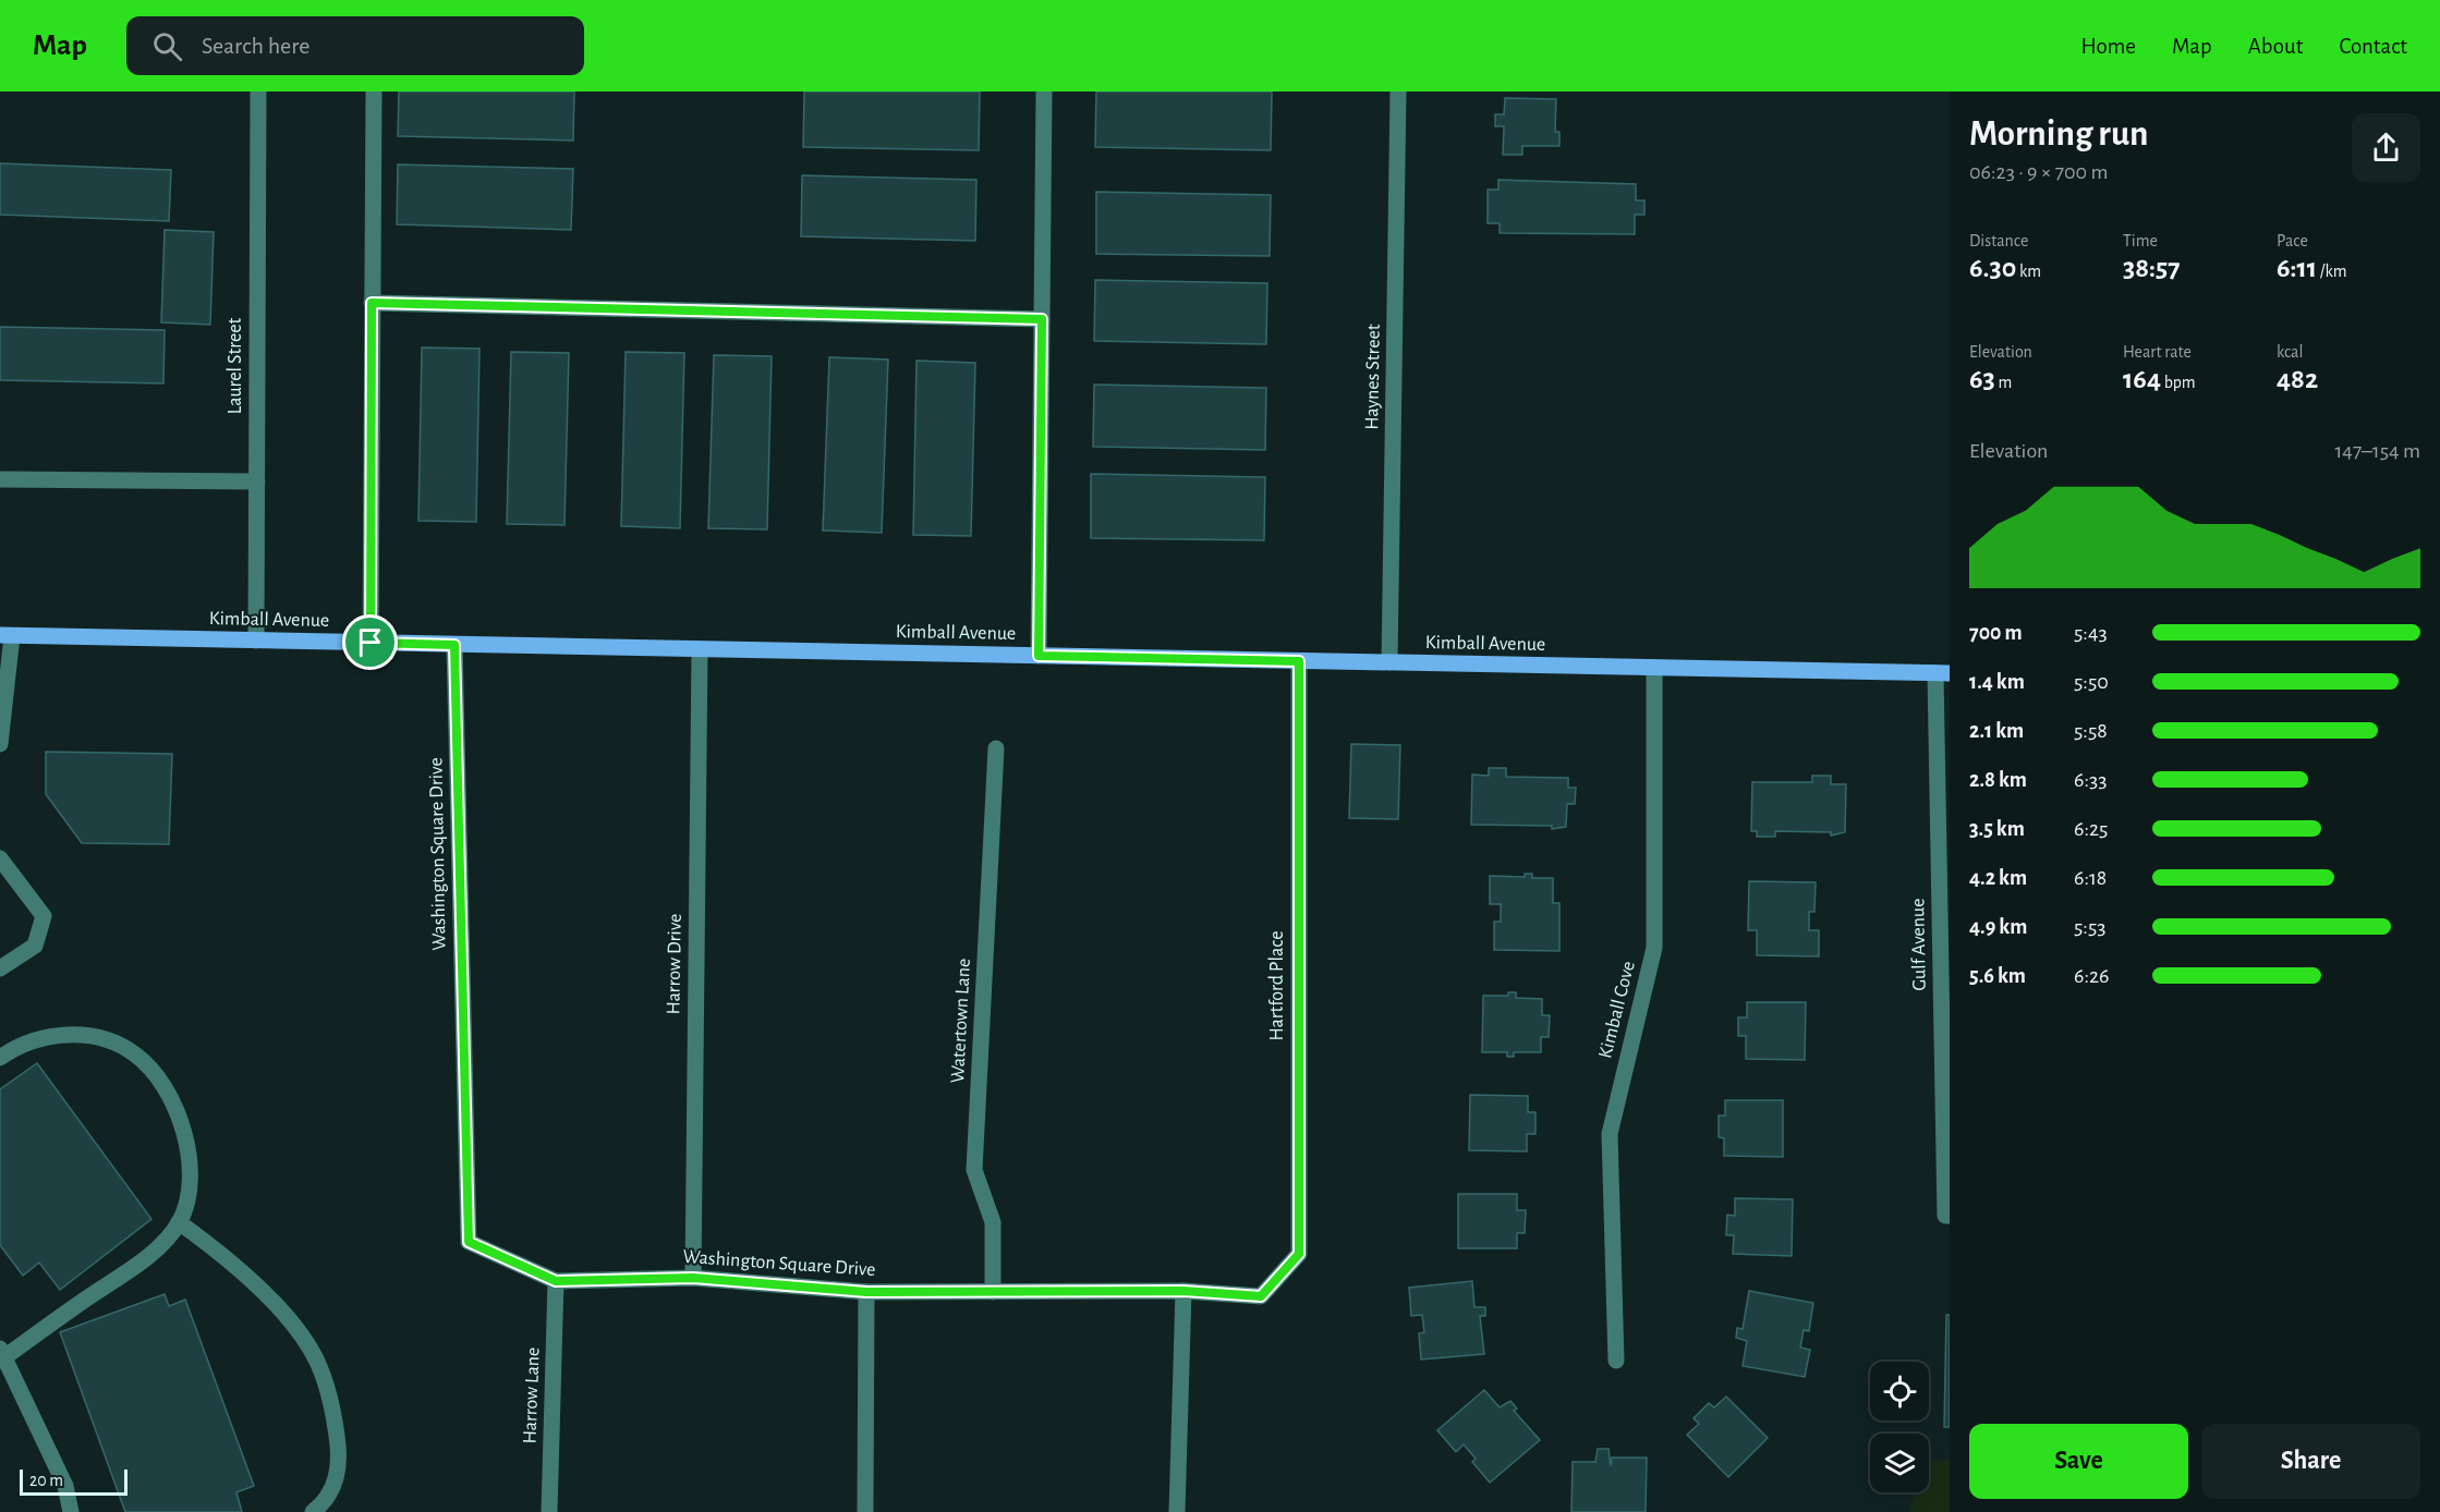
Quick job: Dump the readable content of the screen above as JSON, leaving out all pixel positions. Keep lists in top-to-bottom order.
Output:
{
  "streets": {
    "main road": ["Kimball Avenue"],
    "street": [
      "Laurel Street",
      "Haynes Street",
      "Washington Square Drive",
      "Gulf Avenue",
      "Harrow Drive",
      "Hartford Place",
      "Kimball Cove",
      "Watertown Lane",
      "Harrow Lane"
    ]
  },
  "crossings": [
    ["Laurel Street", "Kimball Avenue"],
    ["Haynes Street", "Kimball Avenue"],
    ["Kimball Avenue", "Washington Square Drive"],
    ["Kimball Avenue", "Gulf Avenue"],
    ["Kimball Avenue", "Harrow Drive"],
    ["Kimball Avenue", "Hartford Place"],
    ["Kimball Avenue", "Kimball Cove"],
    ["Washington Square Drive", "Harrow Drive"],
    ["Washington Square Drive", "Hartford Place"],
    ["Washington Square Drive", "Watertown Lane"],
    ["Washington Square Drive", "Harrow Lane"]
  ],
  "scale_bar": "20 m",
  "page": {
    "header": "Map",
    "search": "Search here",
    "nav": [
      "Home",
      "Map",
      "About",
      "Contact"
    ],
    "heading": ["Morning run", "06:23 · 9 × 700 m"],
    "stats": [
      ["Distance", "6.30 km"],
      ["Time", "38:57"],
      ["Pace", "6:11 /km"],
      ["Elevation", "63 m"],
      ["Heart rate", "164 bpm"],
      ["kcal", "482"]
    ],
    "chart": ["Elevation", "147–154 m"],
    "list": [
      {
        "name": "700 m",
        "note": "5:43"
      },
      {
        "name": "1.4 km",
        "note": "5:50"
      },
      {
        "name": "2.1 km",
        "note": "5:58"
      },
      {
        "name": "2.8 km",
        "note": "6:33"
      },
      {
        "name": "3.5 km",
        "note": "6:25"
      },
      {
        "name": "4.2 km",
        "note": "6:18"
      },
      {
        "name": "4.9 km",
        "note": "5:53"
      },
      {
        "name": "5.6 km",
        "note": "6:26"
      }
    ],
    "buttons": ["Save", "Share"],
    "scale": "20 m"
  }
}
